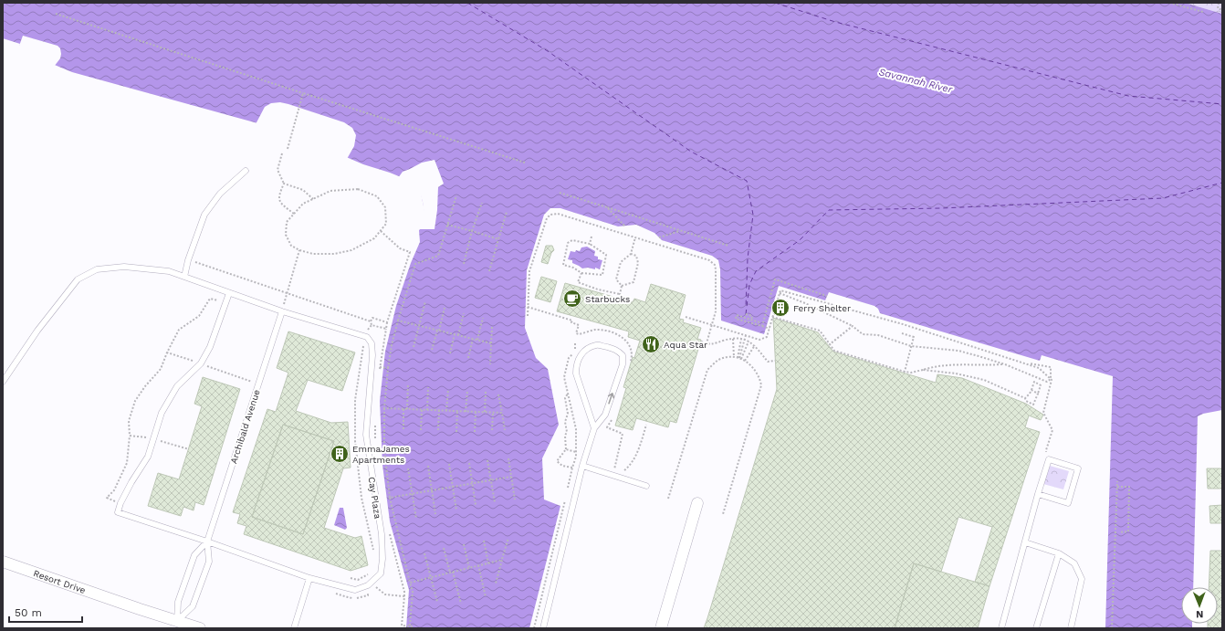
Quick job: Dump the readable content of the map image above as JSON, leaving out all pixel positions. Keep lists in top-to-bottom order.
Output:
{
  "streets": {
    "street": ["Resort Drive"],
    "lane": ["Archibald Avenue", "Cay Plaza"]
  },
  "crossings": [
    ["Archibald Avenue", "Cay Plaza"],
    ["Archibald Avenue", "Resort Drive"]
  ],
  "water": ["Savannah River"],
  "places": {
    "cafe": ["Starbucks"],
    "building": ["Ferry Shelter", "EmmaJames Apartments"],
    "restaurant": ["Aqua Star"]
  },
  "scale_bar": "50 m",
  "north": "bottom"
}
